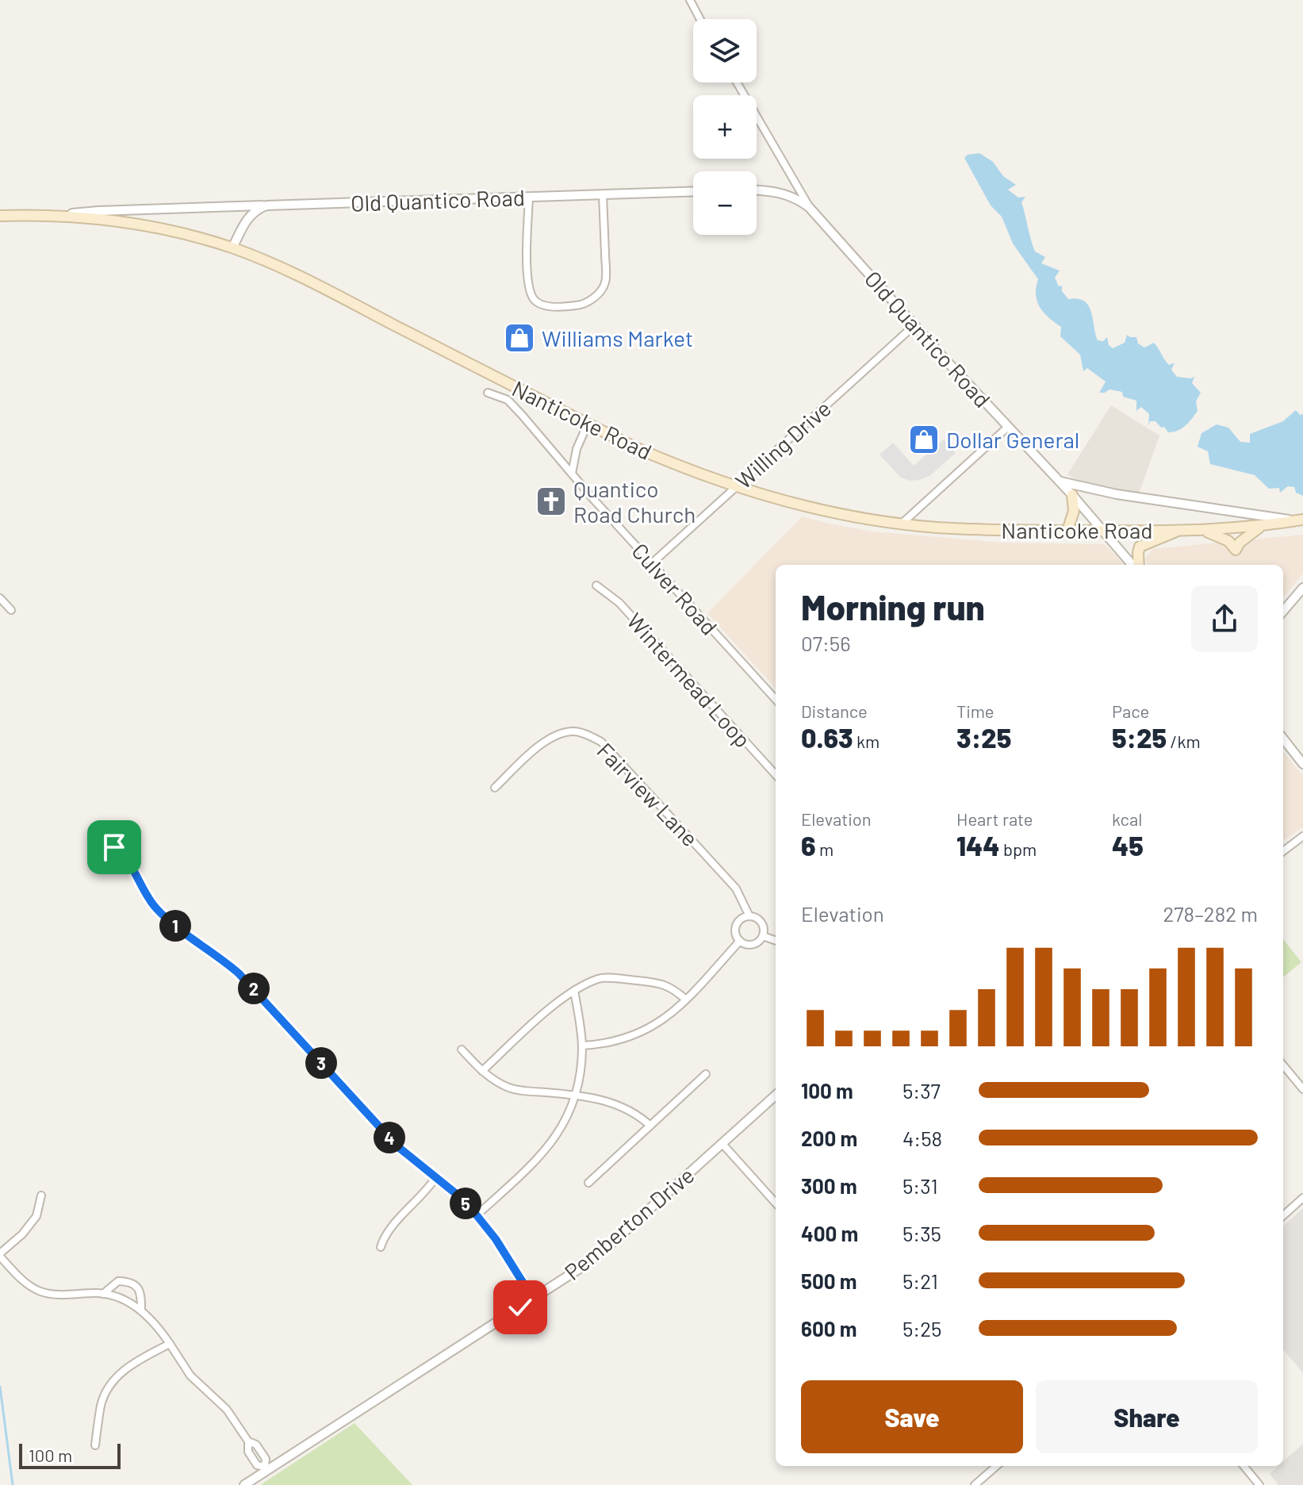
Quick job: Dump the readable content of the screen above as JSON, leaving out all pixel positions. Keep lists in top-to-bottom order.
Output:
{
  "streets": {
    "main road": ["Nanticoke Road"],
    "street": [
      "Old Quantico Road",
      "Willing Drive",
      "Culver Road",
      "Wintermead Loop",
      "Fairview Lane",
      "Pemberton Drive"
    ]
  },
  "crossings": [
    ["Old Quantico Road", "Nanticoke Road"],
    ["Old Quantico Road", "Willing Drive"],
    ["Nanticoke Road", "Willing Drive"],
    ["Willing Drive", "Culver Road"]
  ],
  "places": {
    "shop": ["Williams Market", "Dollar General"],
    "church": ["Quantico Road Church"]
  },
  "scale_bar": "100 m",
  "page": {
    "map_buttons": ["+", "−"],
    "heading": ["Morning run", "07:56"],
    "stats": [
      ["Distance", "0.63 km"],
      ["Time", "3:25"],
      ["Pace", "5:25 /km"],
      ["Elevation", "6 m"],
      ["Heart rate", "144 bpm"],
      ["kcal", "45"]
    ],
    "chart": ["Elevation", "278–282 m"],
    "pins": [
      "1",
      "2",
      "3",
      "4",
      "5"
    ],
    "list": [
      {
        "name": "100 m",
        "note": "5:37"
      },
      {
        "name": "200 m",
        "note": "4:58"
      },
      {
        "name": "300 m",
        "note": "5:31"
      },
      {
        "name": "400 m",
        "note": "5:35"
      },
      {
        "name": "500 m",
        "note": "5:21"
      },
      {
        "name": "600 m",
        "note": "5:25"
      }
    ],
    "buttons": ["Save", "Share"],
    "scale": "100 m"
  }
}
